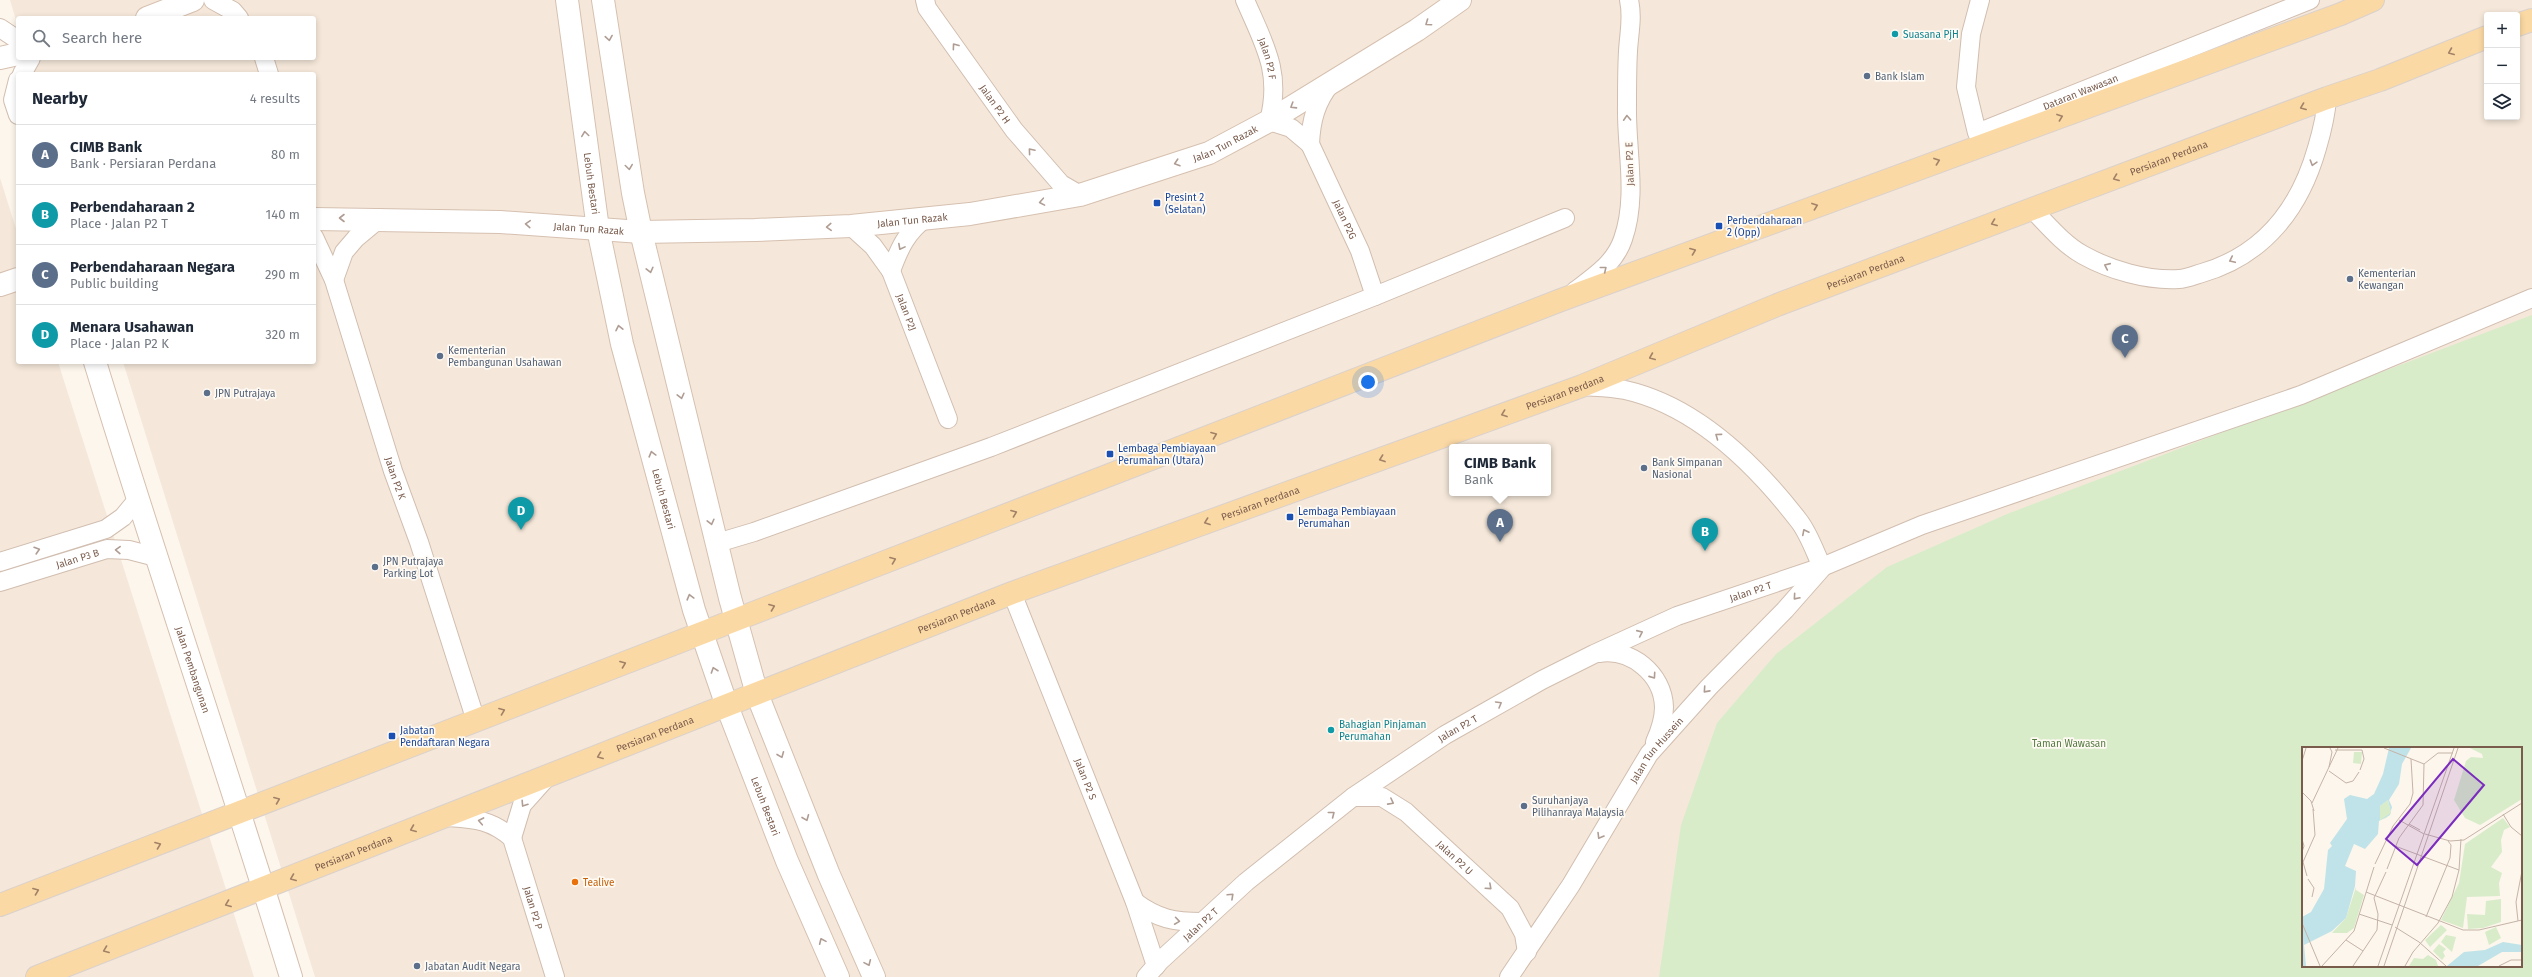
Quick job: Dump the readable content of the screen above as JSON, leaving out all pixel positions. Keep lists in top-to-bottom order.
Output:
{
  "streets": {
    "main road": ["Persiaran Perdana"],
    "street": [
      "Jalan P2 F",
      "Dataran Wawasan",
      "Jalan P2 H",
      "Jalan Tun Razak",
      "Jalan P2 E",
      "Lebuh Bestari",
      "Jalan P2G",
      "Jalan P2J",
      "Jalan P2 K",
      "Jalan P3 B",
      "Jalan P2 T",
      "Jalan Pembangunan",
      "Jalan Tun Hussein",
      "Jalan P2 S",
      "Jalan P2 U",
      "Jalan P2 P"
    ]
  },
  "crossings": [
    ["Jalan P2 F", "Jalan Tun Razak"],
    ["Jalan P2 H", "Jalan Tun Razak"],
    ["Jalan Tun Razak", "Lebuh Bestari"],
    ["Jalan Tun Razak", "Jalan P2J"],
    ["Persiaran Perdana", "Lebuh Bestari"],
    ["Persiaran Perdana", "Jalan Pembangunan"],
    ["Persiaran Perdana", "Jalan P2 S"],
    ["Jalan P3 B", "Jalan Pembangunan"],
    ["Jalan P2 T", "Jalan Tun Hussein"],
    ["Jalan P2 T", "Jalan P2 S"],
    ["Jalan P2 T", "Jalan P2 U"],
    ["Jalan Tun Hussein", "Jalan P2 U"]
  ],
  "one_way": [
    "Jalan P2 H",
    "Jalan Tun Razak",
    "Jalan P2 E",
    "Jalan P2 T",
    "Jalan Tun Hussein",
    "Jalan P2 U"
  ],
  "parks": ["Taman Wawasan"],
  "places": {
    "other": [
      "Suasana PjH",
      "Bank Islam",
      "Kementerian Kewangan",
      "Kementerian Pembangunan Usahawan",
      "JPN Putrajaya",
      "Bank Simpanan Nasional",
      "JPN Putrajaya Parking Lot",
      "Bahagian Pinjaman Perumahan",
      "Suruhanjaya Pilihanraya Malaysia",
      "Tealive",
      "Jabatan Audit Negara"
    ],
    "transit": [
      "Presint 2 (Selatan)",
      "Perbendaharaan 2 (Opp)",
      "Lembaga Pembiayaan Perumahan (Utara)",
      "Lembaga Pembiayaan Perumahan",
      "Jabatan Pendaftaran Negara"
    ]
  },
  "page": {
    "map_buttons": ["+", "−"],
    "search": "Search here",
    "heading": ["Nearby", "4 results"],
    "list": [
      {
        "mark": "A",
        "name": "CIMB Bank",
        "note": "Bank · Persiaran Perdana",
        "value": "80 m"
      },
      {
        "mark": "B",
        "name": "Perbendaharaan 2",
        "note": "Place · Jalan P2 T",
        "value": "140 m"
      },
      {
        "mark": "C",
        "name": "Perbendaharaan Negara",
        "note": "Public building",
        "value": "290 m"
      },
      {
        "mark": "D",
        "name": "Menara Usahawan",
        "note": "Place · Jalan P2 K",
        "value": "320 m"
      }
    ],
    "pins": [
      "C",
      "D",
      "A",
      "B"
    ],
    "popup": ["CIMB Bank", "Bank"]
  }
}
